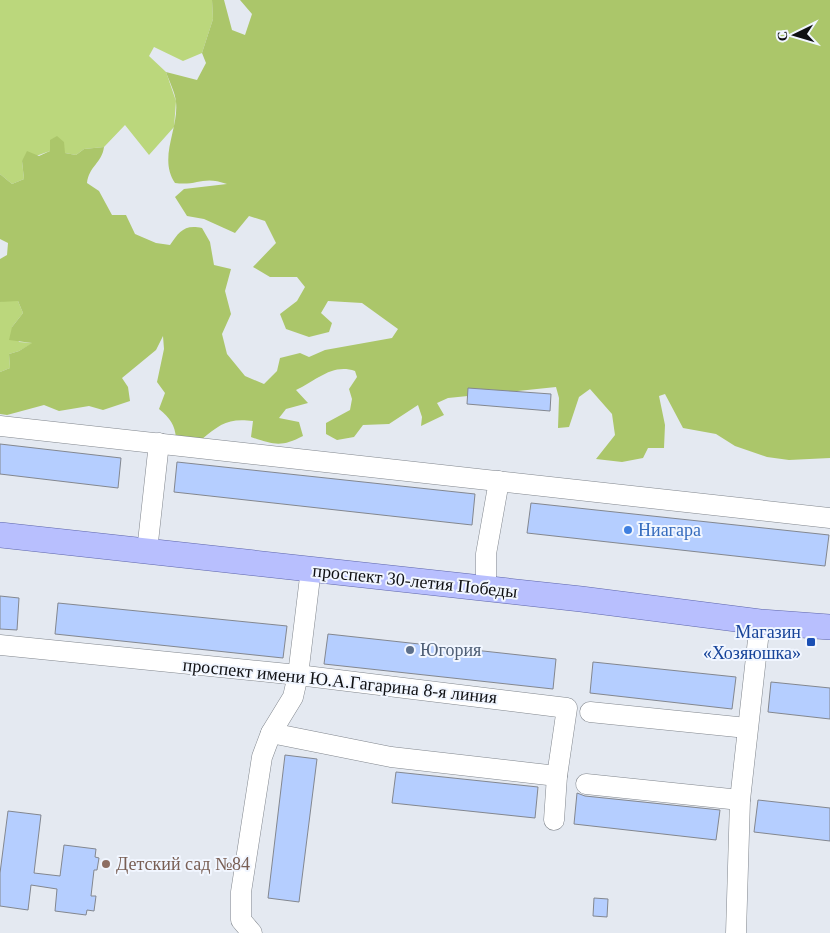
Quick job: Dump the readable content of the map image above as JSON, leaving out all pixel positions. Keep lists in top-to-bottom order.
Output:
{
  "streets": {
    "main road": ["проспект 30-летия Победы"],
    "street": ["проспект имени Ю.А.Гагарина 8-я линия"]
  },
  "places": {
    "other": ["Ниагара", "Югория", "Детский сад №84"],
    "transit": ["Магазин «Хозяюшка»"]
  },
  "north": "left"
}
